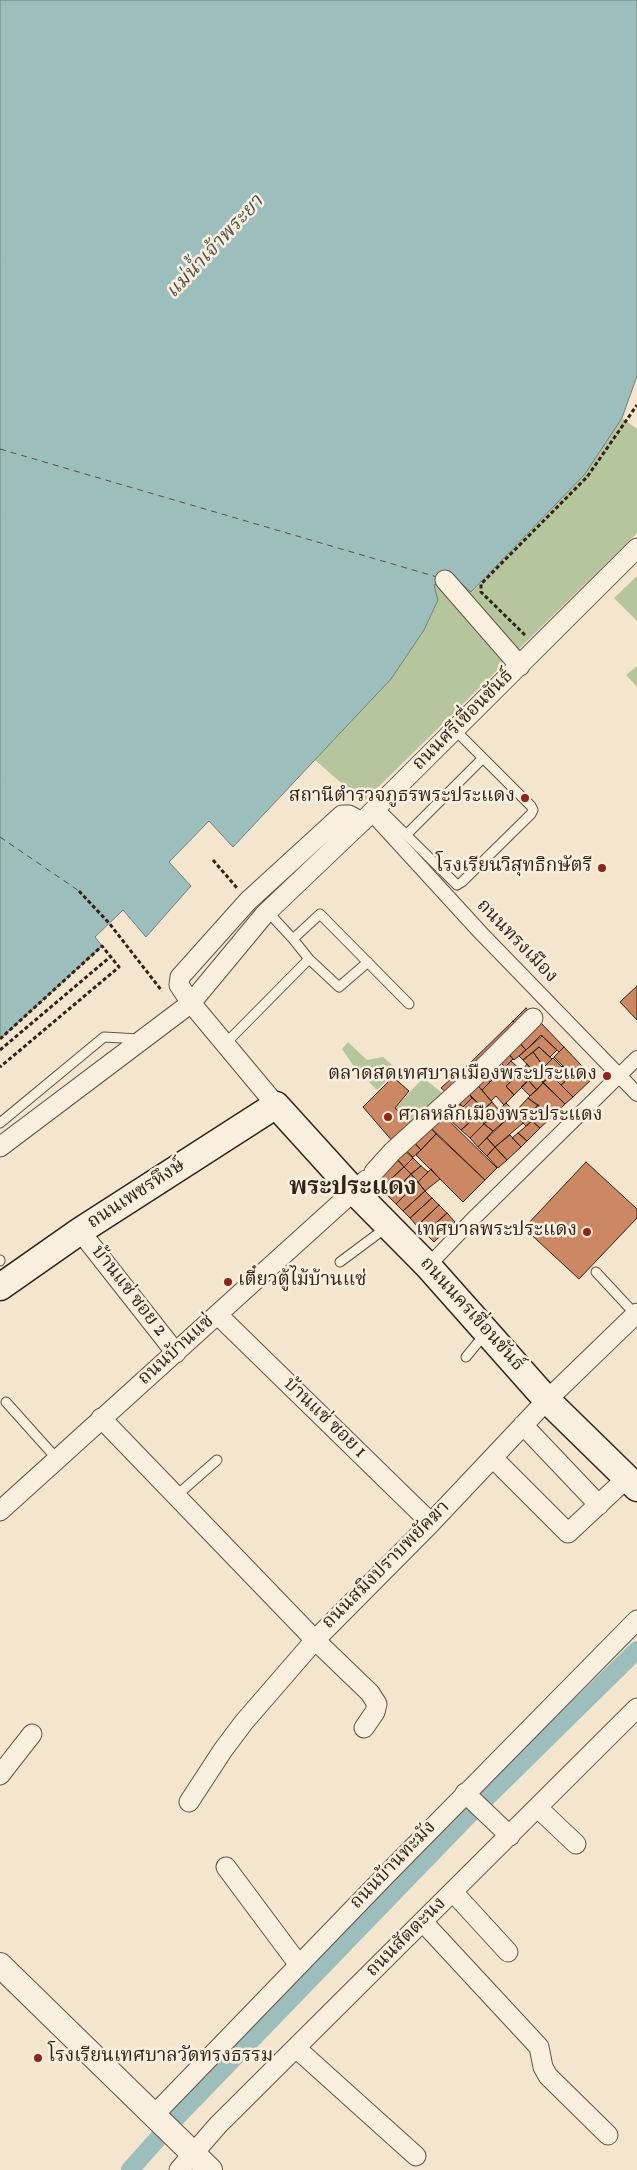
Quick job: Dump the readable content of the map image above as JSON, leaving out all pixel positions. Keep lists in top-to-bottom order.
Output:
{
  "streets": {
    "main road": ["ถนนเพชรหึงษ์", "ถนนนครเขื่อนขันธ์"],
    "street": [
      "ถนนศรีเขื่อนขันธ์",
      "ถนนทรงเมือง",
      "บ้านแซ่ ซอย 2",
      "ถนนบ้านแซ่",
      "บ้านแซ่ ซอย 1",
      "ถนนสมิงปราบพยัคฆา",
      "ถนนบ้านทะมัง",
      "ถนนสัตตะนง"
    ]
  },
  "crossings": [
    ["ถนนศรีเขื่อนขันธ์", "ถนนทรงเมือง"],
    ["ถนนศรีเขื่อนขันธ์", "ถนนนครเขื่อนขันธ์"],
    ["ถนนทรงเมือง", "ถนนนครเขื่อนขันธ์"],
    ["ถนนเพชรหึงษ์", "บ้านแซ่ ซอย 2"],
    ["ถนนเพชรหึงษ์", "ถนนนครเขื่อนขันธ์"],
    ["บ้านแซ่ ซอย 2", "ถนนบ้านแซ่"],
    ["ถนนนครเขื่อนขันธ์", "ถนนบ้านแซ่"],
    ["ถนนนครเขื่อนขันธ์", "ถนนสมิงปราบพยัคฆา"],
    ["ถนนบ้านแซ่", "บ้านแซ่ ซอย 1"],
    ["ถนนบ้านแซ่", "ถนนสมิงปราบพยัคฆา"],
    ["บ้านแซ่ ซอย 1", "ถนนสมิงปราบพยัคฆา"]
  ],
  "districts": ["พระประแดง"],
  "water": ["แม่น้ำเจ้าพระยา"],
  "places": [
    "สถานีตำรวจภูธรพระประแดง",
    "โรงเรียนวิสุทธิกษัตรี",
    "ตลาดสดเทศบาลเมืองพระประแดง",
    "ศาลหลักเมืองพระประแดง",
    "เทศบาลพระประแดง",
    "เตี๋ยวตู้ไม้บ้านแซ่",
    "โรงเรียนเทศบาลวัดทรงธรรม"
  ]
}
